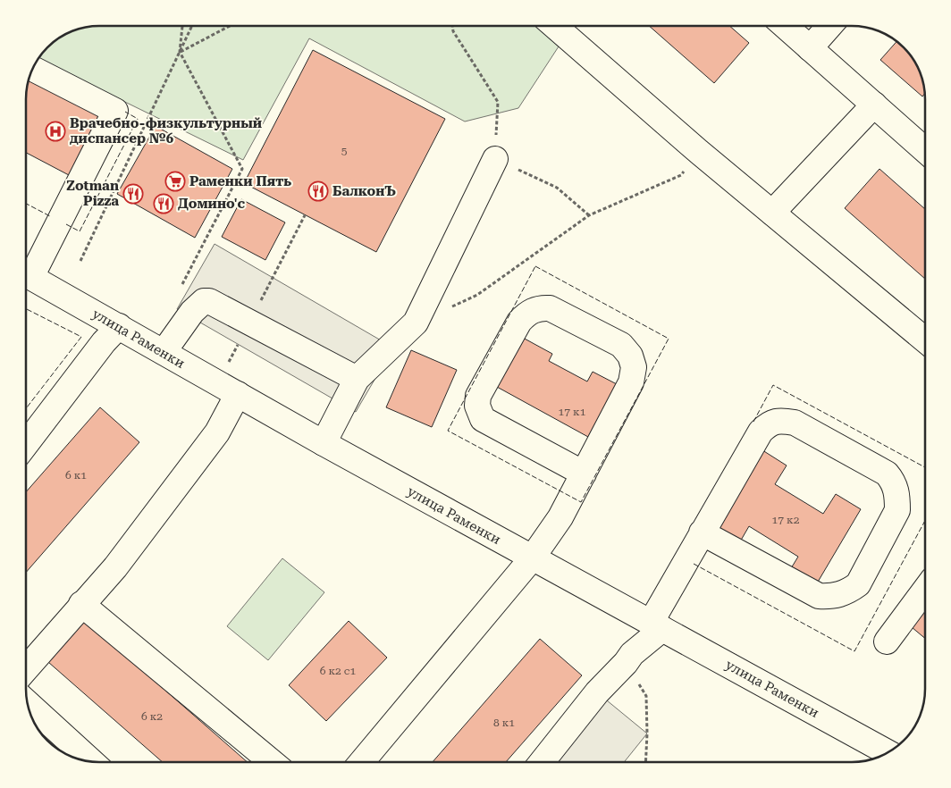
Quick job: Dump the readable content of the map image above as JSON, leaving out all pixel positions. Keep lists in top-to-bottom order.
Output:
{
  "streets": {
    "street": ["улица Раменки"]
  },
  "places": {
    "hospital": ["Врачебно-физкультурный диспансер №6"],
    "supermarket": ["Раменки Пять"],
    "restaurant": ["БалконЪ", "Zotman Pizza", "Домино'c"]
  },
  "house_numbers": [
    "5",
    "17 к1",
    "6 к1",
    "17 к2",
    "6 к2 с1",
    "6 к2",
    "8 к1"
  ]
}
